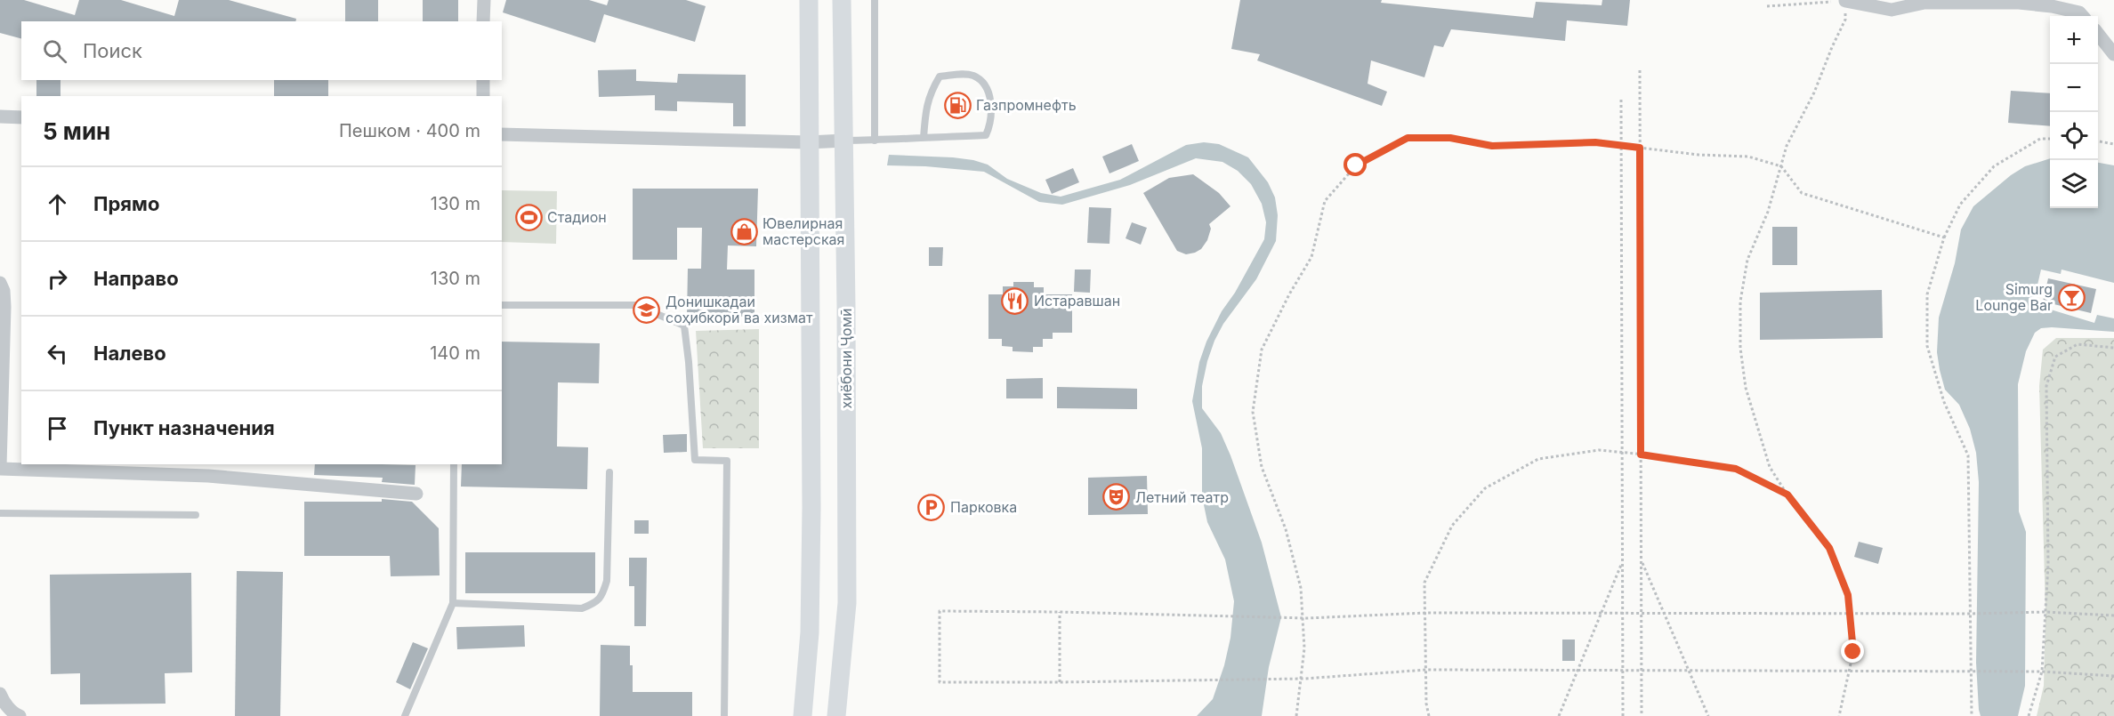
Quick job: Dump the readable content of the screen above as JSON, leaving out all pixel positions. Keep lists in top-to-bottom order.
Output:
{
  "streets": {
    "main road": ["хиёбони Ҷомӣ"]
  },
  "places": {
    "fuel station": ["Газпромнефть"],
    "sports": ["Стадион"],
    "shop": ["Ювелирная мастерская"],
    "bar": ["Simurg Lounge Bar"],
    "restaurant": ["Истаравшан"],
    "school or university": ["Донишкадаи соҳибкорӣ ва хизмат"],
    "theatre": ["Летний театр"],
    "parking": ["Парковка"]
  },
  "page": {
    "map_buttons": ["+", "−"],
    "search": "Поиск",
    "heading": ["5 мин", "Пешком · 400 m"],
    "list": [
      ["Прямо", "130 m"],
      ["Направо", "130 m"],
      ["Налево", "140 m"],
      "Пункт назначения"
    ]
  }
}
